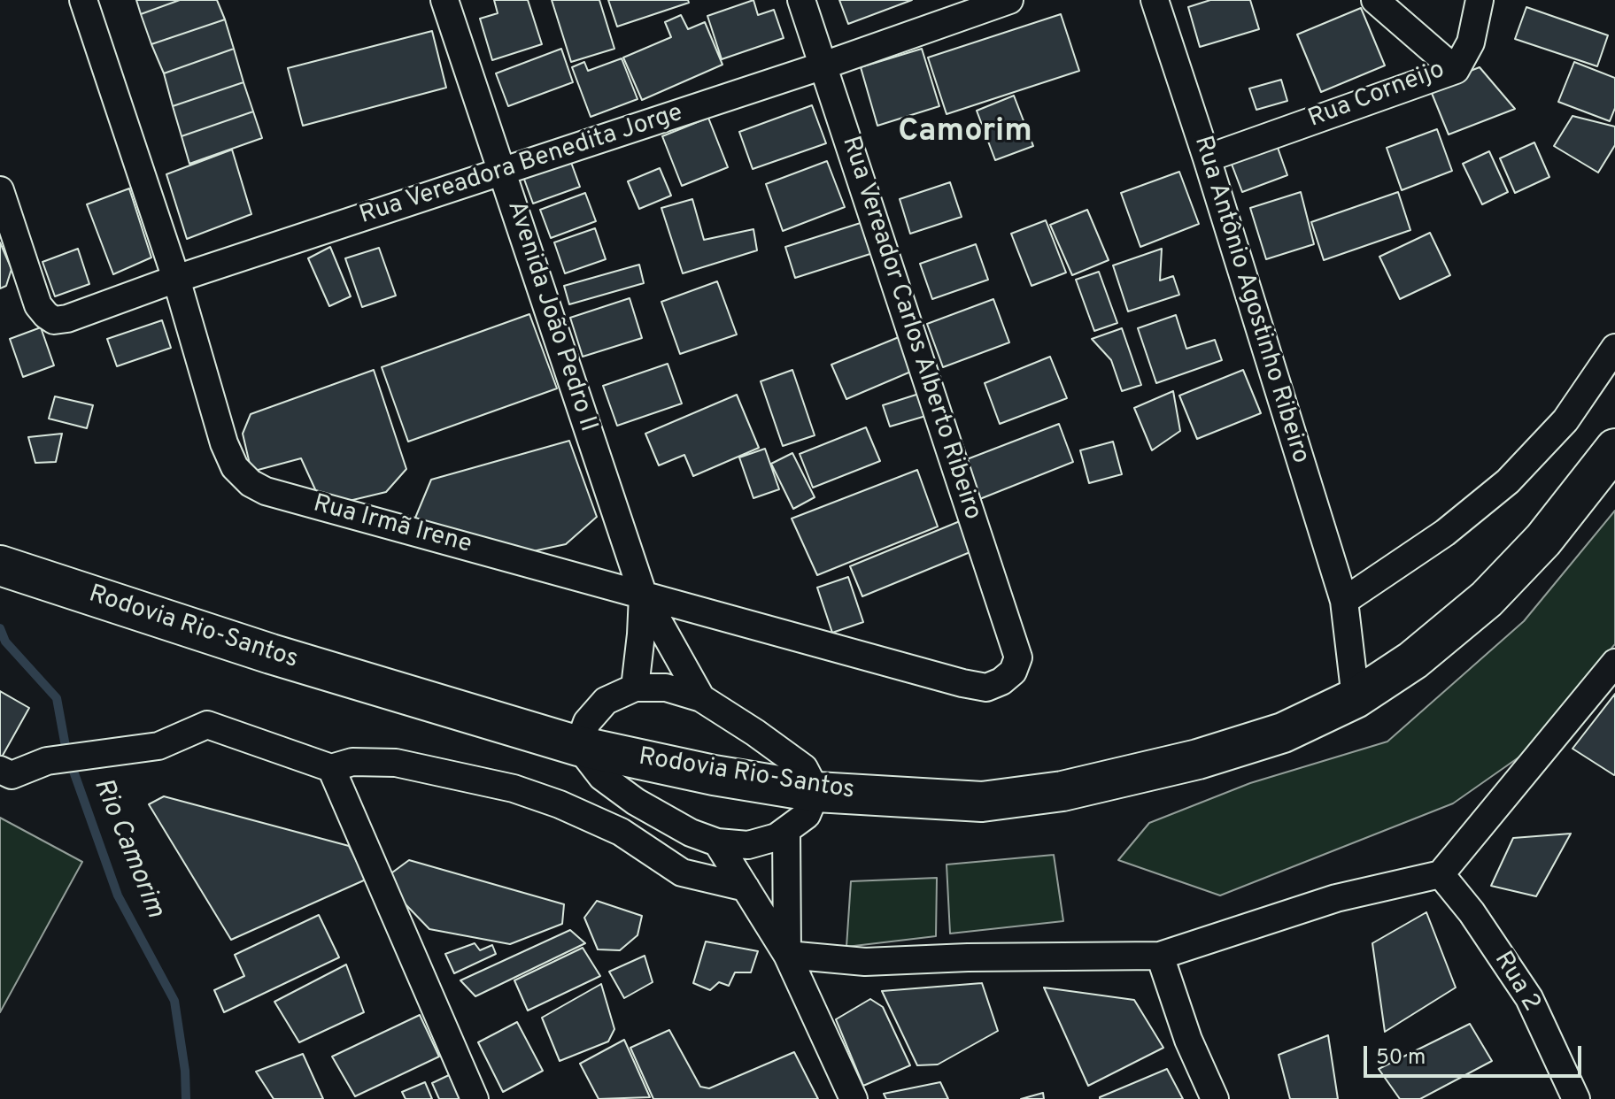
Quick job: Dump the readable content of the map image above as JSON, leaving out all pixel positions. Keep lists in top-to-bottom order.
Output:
{
  "streets": {
    "highway": ["Rodovia Rio-Santos"],
    "street": [
      "Rua Corneijo",
      "Rua Vereadora Benedita Jorge",
      "Rua Antônio Agostinho Ribeiro",
      "Avenida João Pedro II",
      "Rua Vereador Carlos Alberto Ribeiro",
      "Rua Irmã Irene",
      "Rua 2"
    ]
  },
  "crossings": [
    ["Rua Corneijo", "Rua Antônio Agostinho Ribeiro"],
    ["Rua Vereadora Benedita Jorge", "Avenida João Pedro II"],
    ["Rua Vereadora Benedita Jorge", "Rua Vereador Carlos Alberto Ribeiro"],
    ["Rua Vereadora Benedita Jorge", "Rua Irmã Irene"],
    ["Rua Antônio Agostinho Ribeiro", "Rodovia Rio-Santos"],
    ["Avenida João Pedro II", "Rua Irmã Irene"],
    ["Rua Vereador Carlos Alberto Ribeiro", "Rua Irmã Irene"]
  ],
  "districts": ["Camorim"],
  "water": ["Rio Camorim"],
  "scale_bar": "50 m"
}
